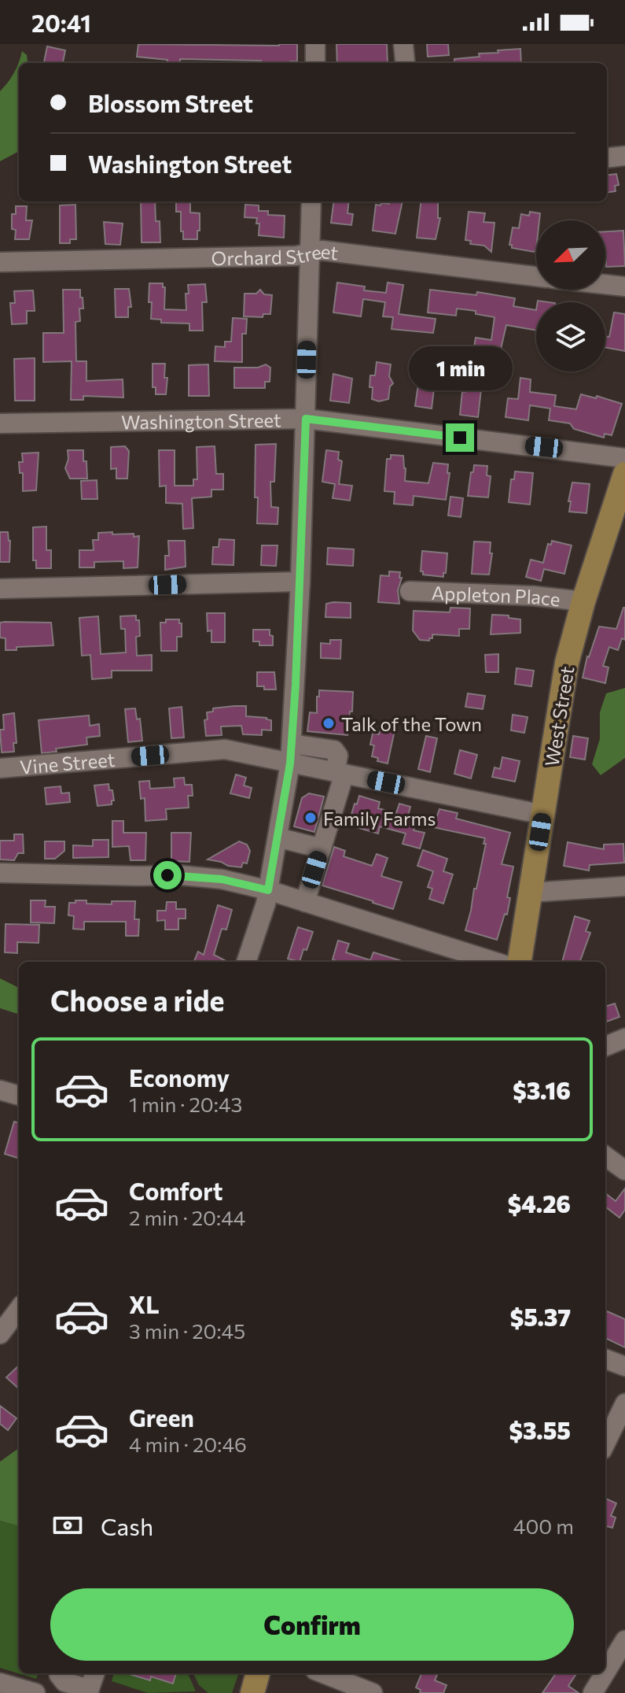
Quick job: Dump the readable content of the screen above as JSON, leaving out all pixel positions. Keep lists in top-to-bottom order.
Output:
{
  "streets": {
    "main road": ["West Street"],
    "street": [
      "Orchard Street",
      "Washington Street",
      "Appleton Place",
      "Vine Street"
    ]
  },
  "crossings": [
    ["Appleton Place", "West Street"],
    ["West Street", "Vine Street"]
  ],
  "places": ["Talk of the Town", "Family Farms"],
  "north": "bottom left",
  "page": {
    "status": "20:41",
    "banner": ["Blossom Street", "Washington Street"],
    "bubble": "1 min",
    "heading": "Choose a ride",
    "list": [
      {
        "name": "Economy",
        "note": "1 min · 20:43",
        "value": "$3.16"
      },
      {
        "name": "Comfort",
        "note": "2 min · 20:44",
        "value": "$4.26"
      },
      {
        "name": "XL",
        "note": "3 min · 20:45",
        "value": "$5.37"
      },
      {
        "name": "Green",
        "note": "4 min · 20:46",
        "value": "$3.55"
      }
    ],
    "pay": ["Cash", "400 m"],
    "buttons": "Confirm"
  }
}
